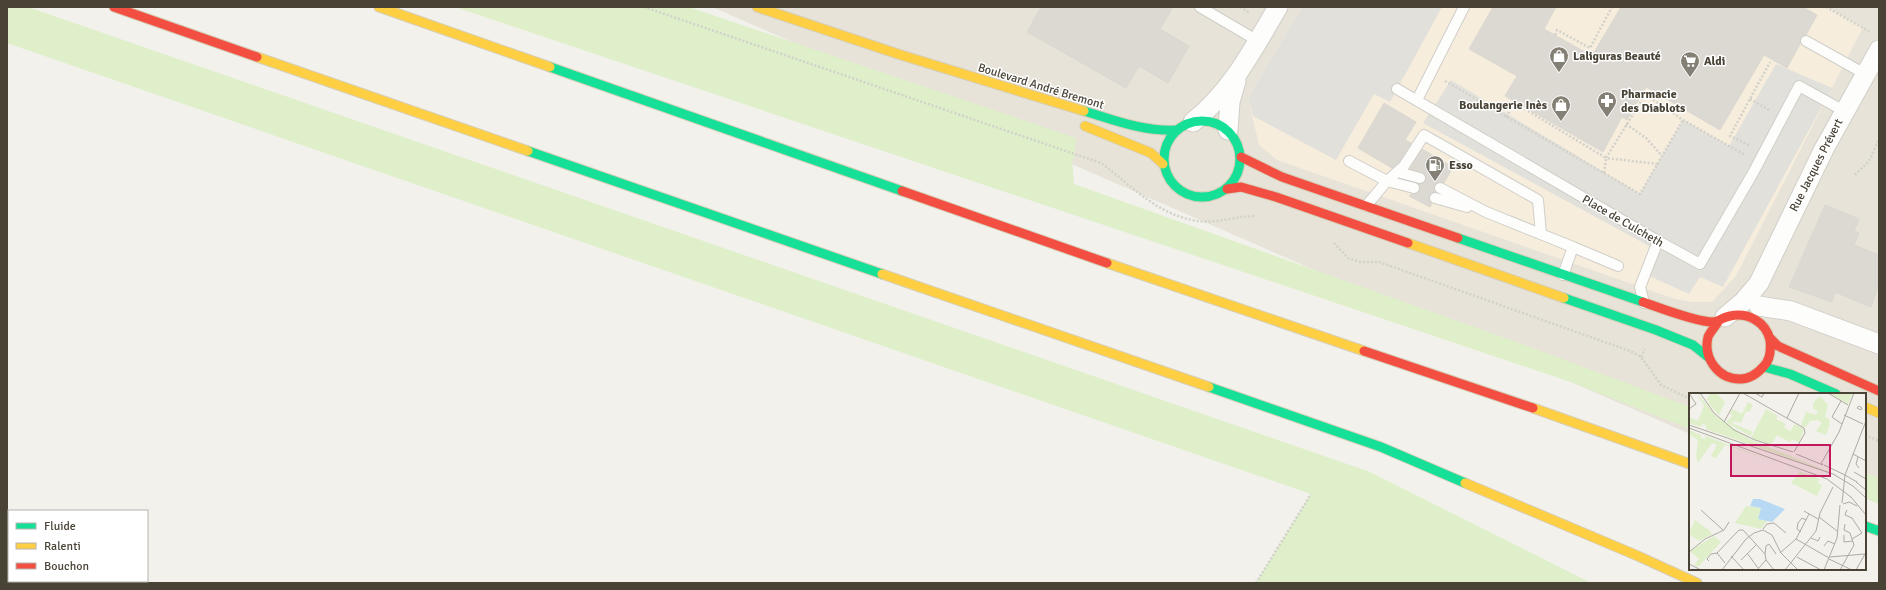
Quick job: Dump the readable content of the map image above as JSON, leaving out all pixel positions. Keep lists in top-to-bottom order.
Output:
{
  "streets": {
    "main road": ["Boulevard André Bremont"],
    "street": ["Rue Jacques Prévert"],
    "lane": ["Place de Culcheth"]
  },
  "crossings": [
    ["Rue Jacques Prévert", "Place de Culcheth"]
  ],
  "places": {
    "shop": ["Laliguras Beauté", "Boulangerie Inès"],
    "supermarket": ["Aldi"],
    "pharmacy": ["Pharmacie des Diablots"],
    "fuel station": ["Esso"]
  },
  "legend": ["Fluide", "Ralenti", "Bouchon"]
}
